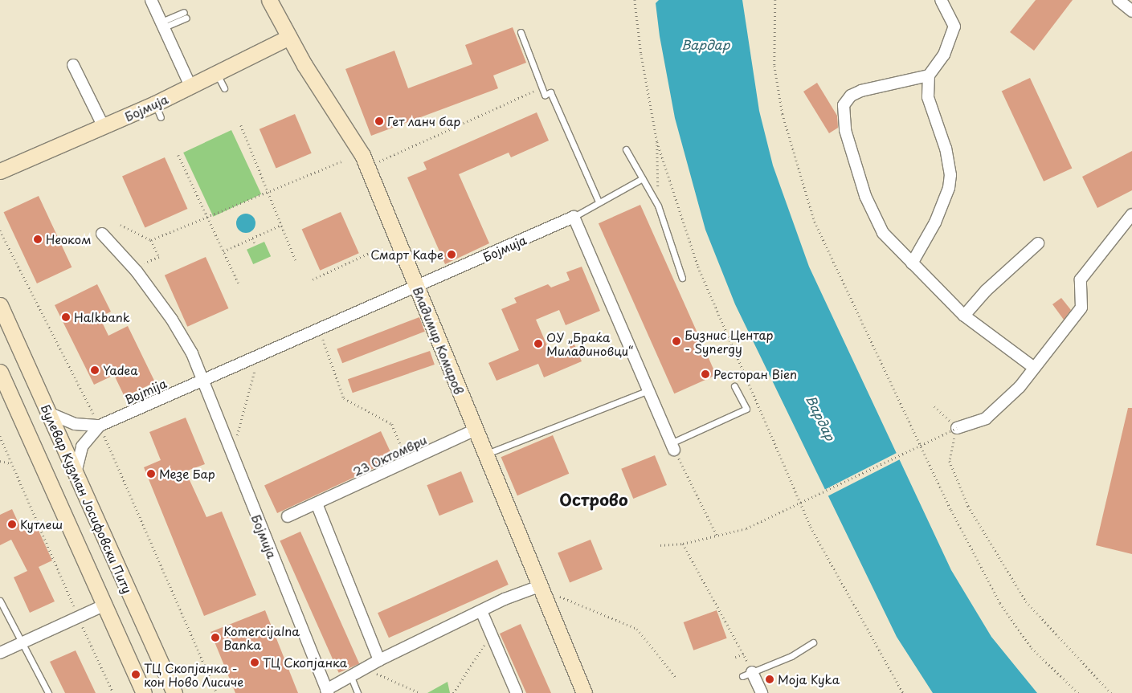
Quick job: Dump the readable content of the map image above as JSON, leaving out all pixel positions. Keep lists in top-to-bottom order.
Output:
{
  "streets": {
    "street": [
      "Бојмија",
      "Владимир Комаров",
      "Bojmija",
      "23 Октомври",
      "Булевар Кузман Јосифовски Питу"
    ]
  },
  "crossings": [
    ["Бојмија", "Владимир Комаров"],
    ["Бојмија", "Bojmija"],
    ["Владимир Комаров", "23 Октомври"]
  ],
  "districts": ["Острово"],
  "water": ["Вардар"],
  "places": [
    "Гет ланч бар",
    "Неоком",
    "Смарт Кафе",
    "Halkbank",
    "Бизнис Центар - Synergy",
    "ОУ „Браќа Миладиновци“",
    "Yadea",
    "Ресторан Bien",
    "Мезе Бар",
    "Кутлеш",
    "Komercijalna Banka",
    "ТЦ Скопјанка",
    "ТЦ Скопјанка - кон Ново Лисиче",
    "Moja Kyka"
  ]
}
